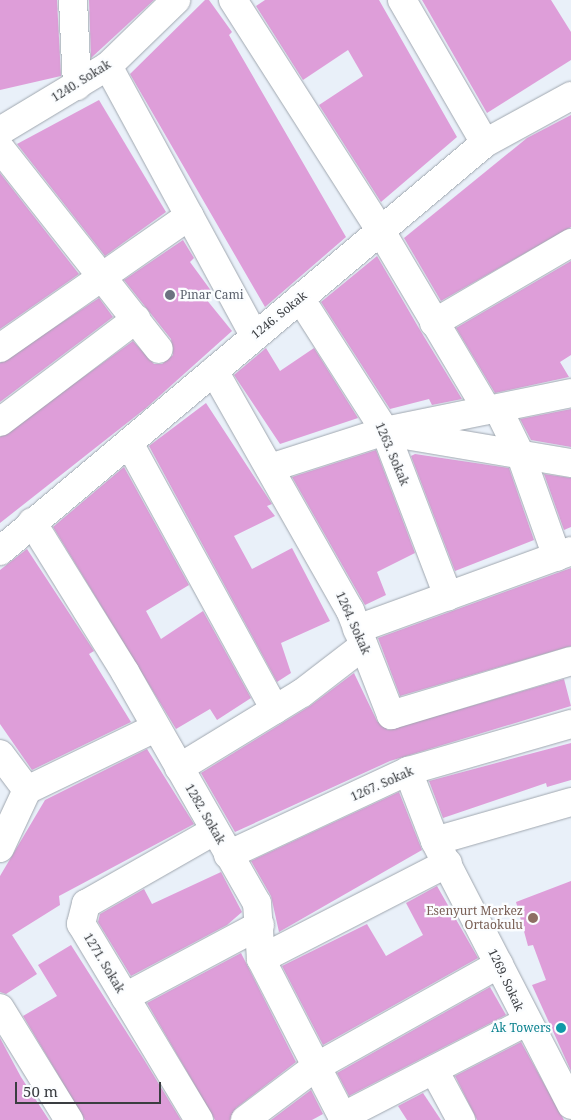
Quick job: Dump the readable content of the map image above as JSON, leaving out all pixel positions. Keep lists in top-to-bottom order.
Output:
{
  "streets": {
    "street": [
      "1240. Sokak",
      "1246. Sokak",
      "1263. Sokak",
      "1264. Sokak",
      "1267. Sokak",
      "1282. Sokak",
      "1271. Sokak",
      "1269. Sokak"
    ]
  },
  "crossings": [
    ["1246. Sokak", "1263. Sokak"],
    ["1246. Sokak", "1264. Sokak"],
    ["1246. Sokak", "1282. Sokak"],
    ["1267. Sokak", "1282. Sokak"],
    ["1267. Sokak", "1269. Sokak"],
    ["1282. Sokak", "1271. Sokak"]
  ],
  "places": ["Pınar Cami", "Esenyurt Merkez Ortaokulu", "Ak Towers"],
  "scale_bar": "50 m"
}
